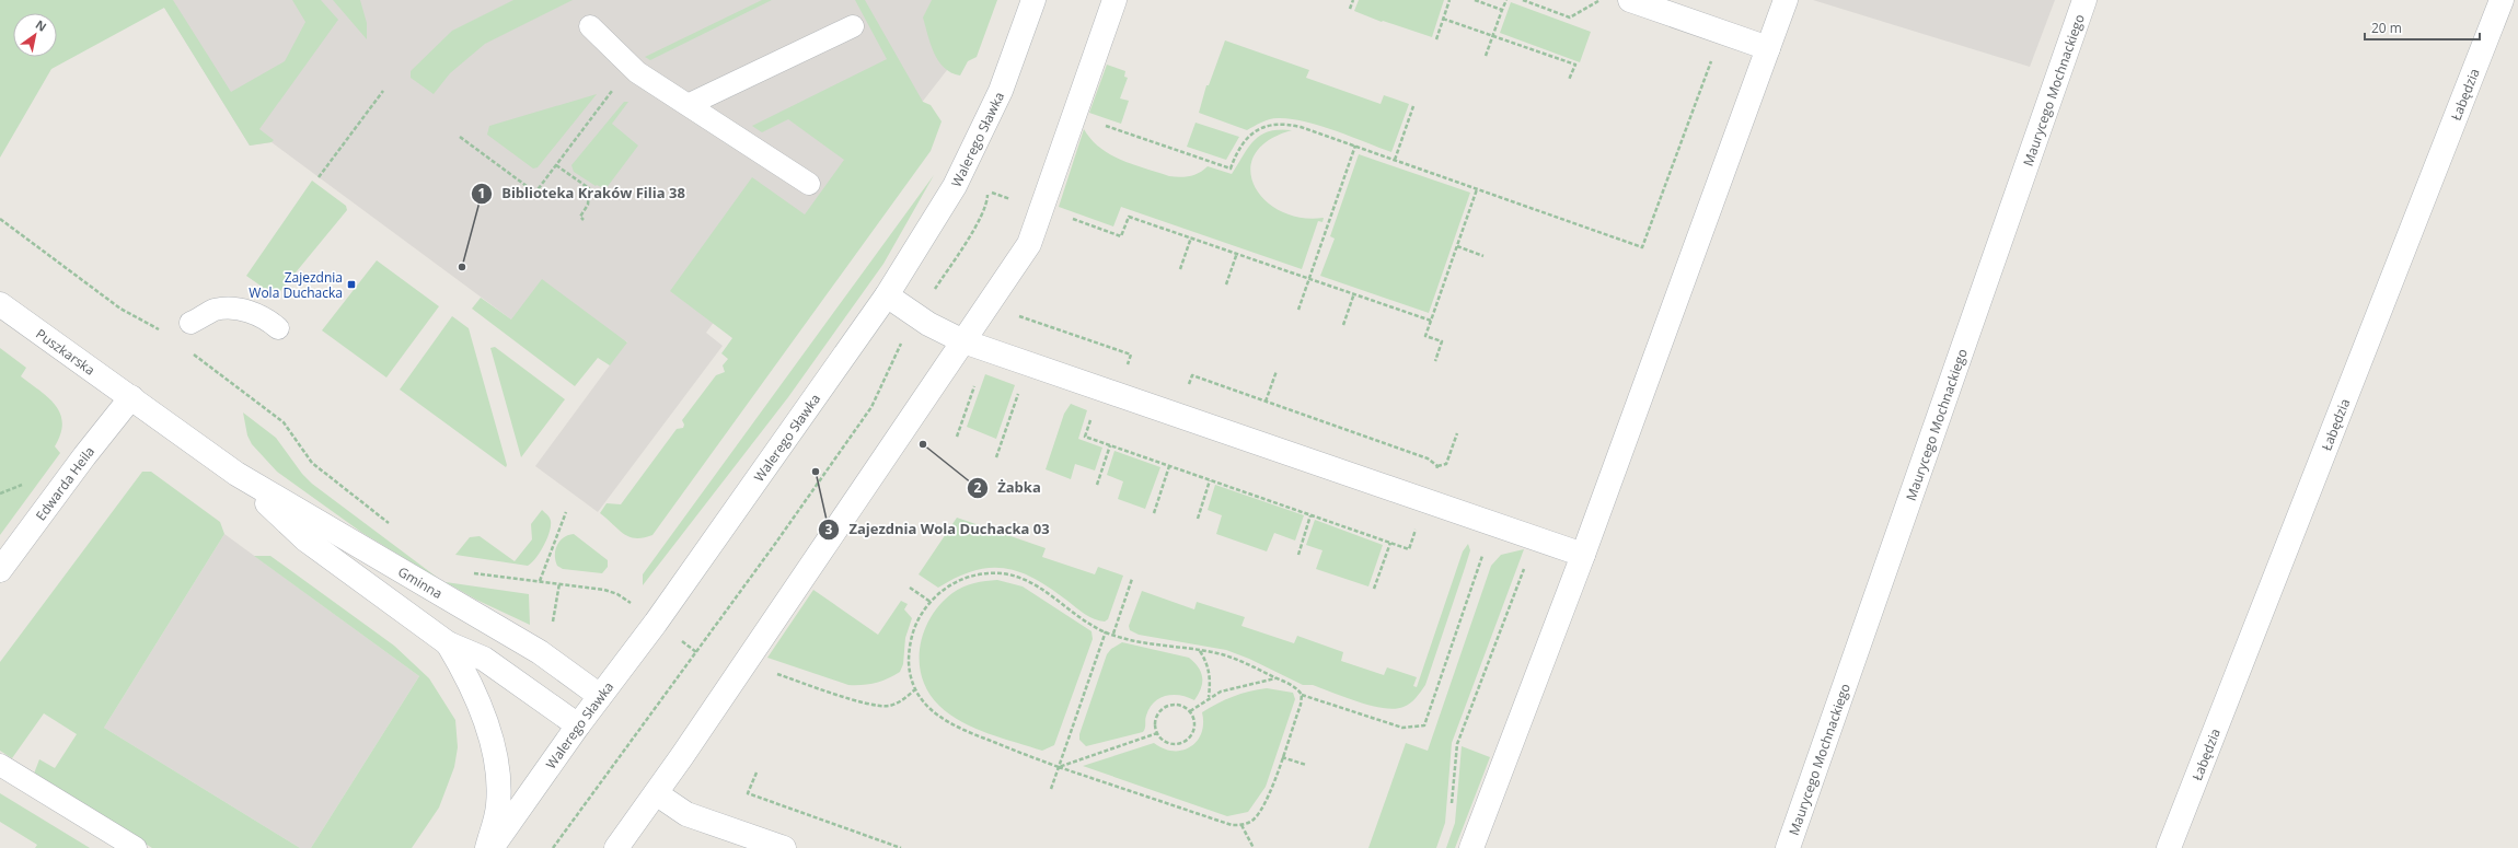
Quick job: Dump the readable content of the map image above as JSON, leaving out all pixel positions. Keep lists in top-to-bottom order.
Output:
{
  "streets": {
    "street": [
      "Maurycego Mochnackiego",
      "Łabędzia",
      "Walerego Sławka",
      "Puszkarska",
      "Edwarda Heila",
      "Gminna"
    ]
  },
  "crossings": [
    ["Walerego Sławka", "Gminna"],
    ["Puszkarska", "Edwarda Heila"],
    ["Puszkarska", "Gminna"],
    ["Edwarda Heila", "Gminna"]
  ],
  "places": {
    "other": ["Biblioteka Kraków Filia 38", "Żabka", "Zajezdnia Wola Duchacka 03"],
    "transit": ["Zajezdnia Wola Duchacka"]
  },
  "scale_bar": "20 m",
  "north": "top right"
}
